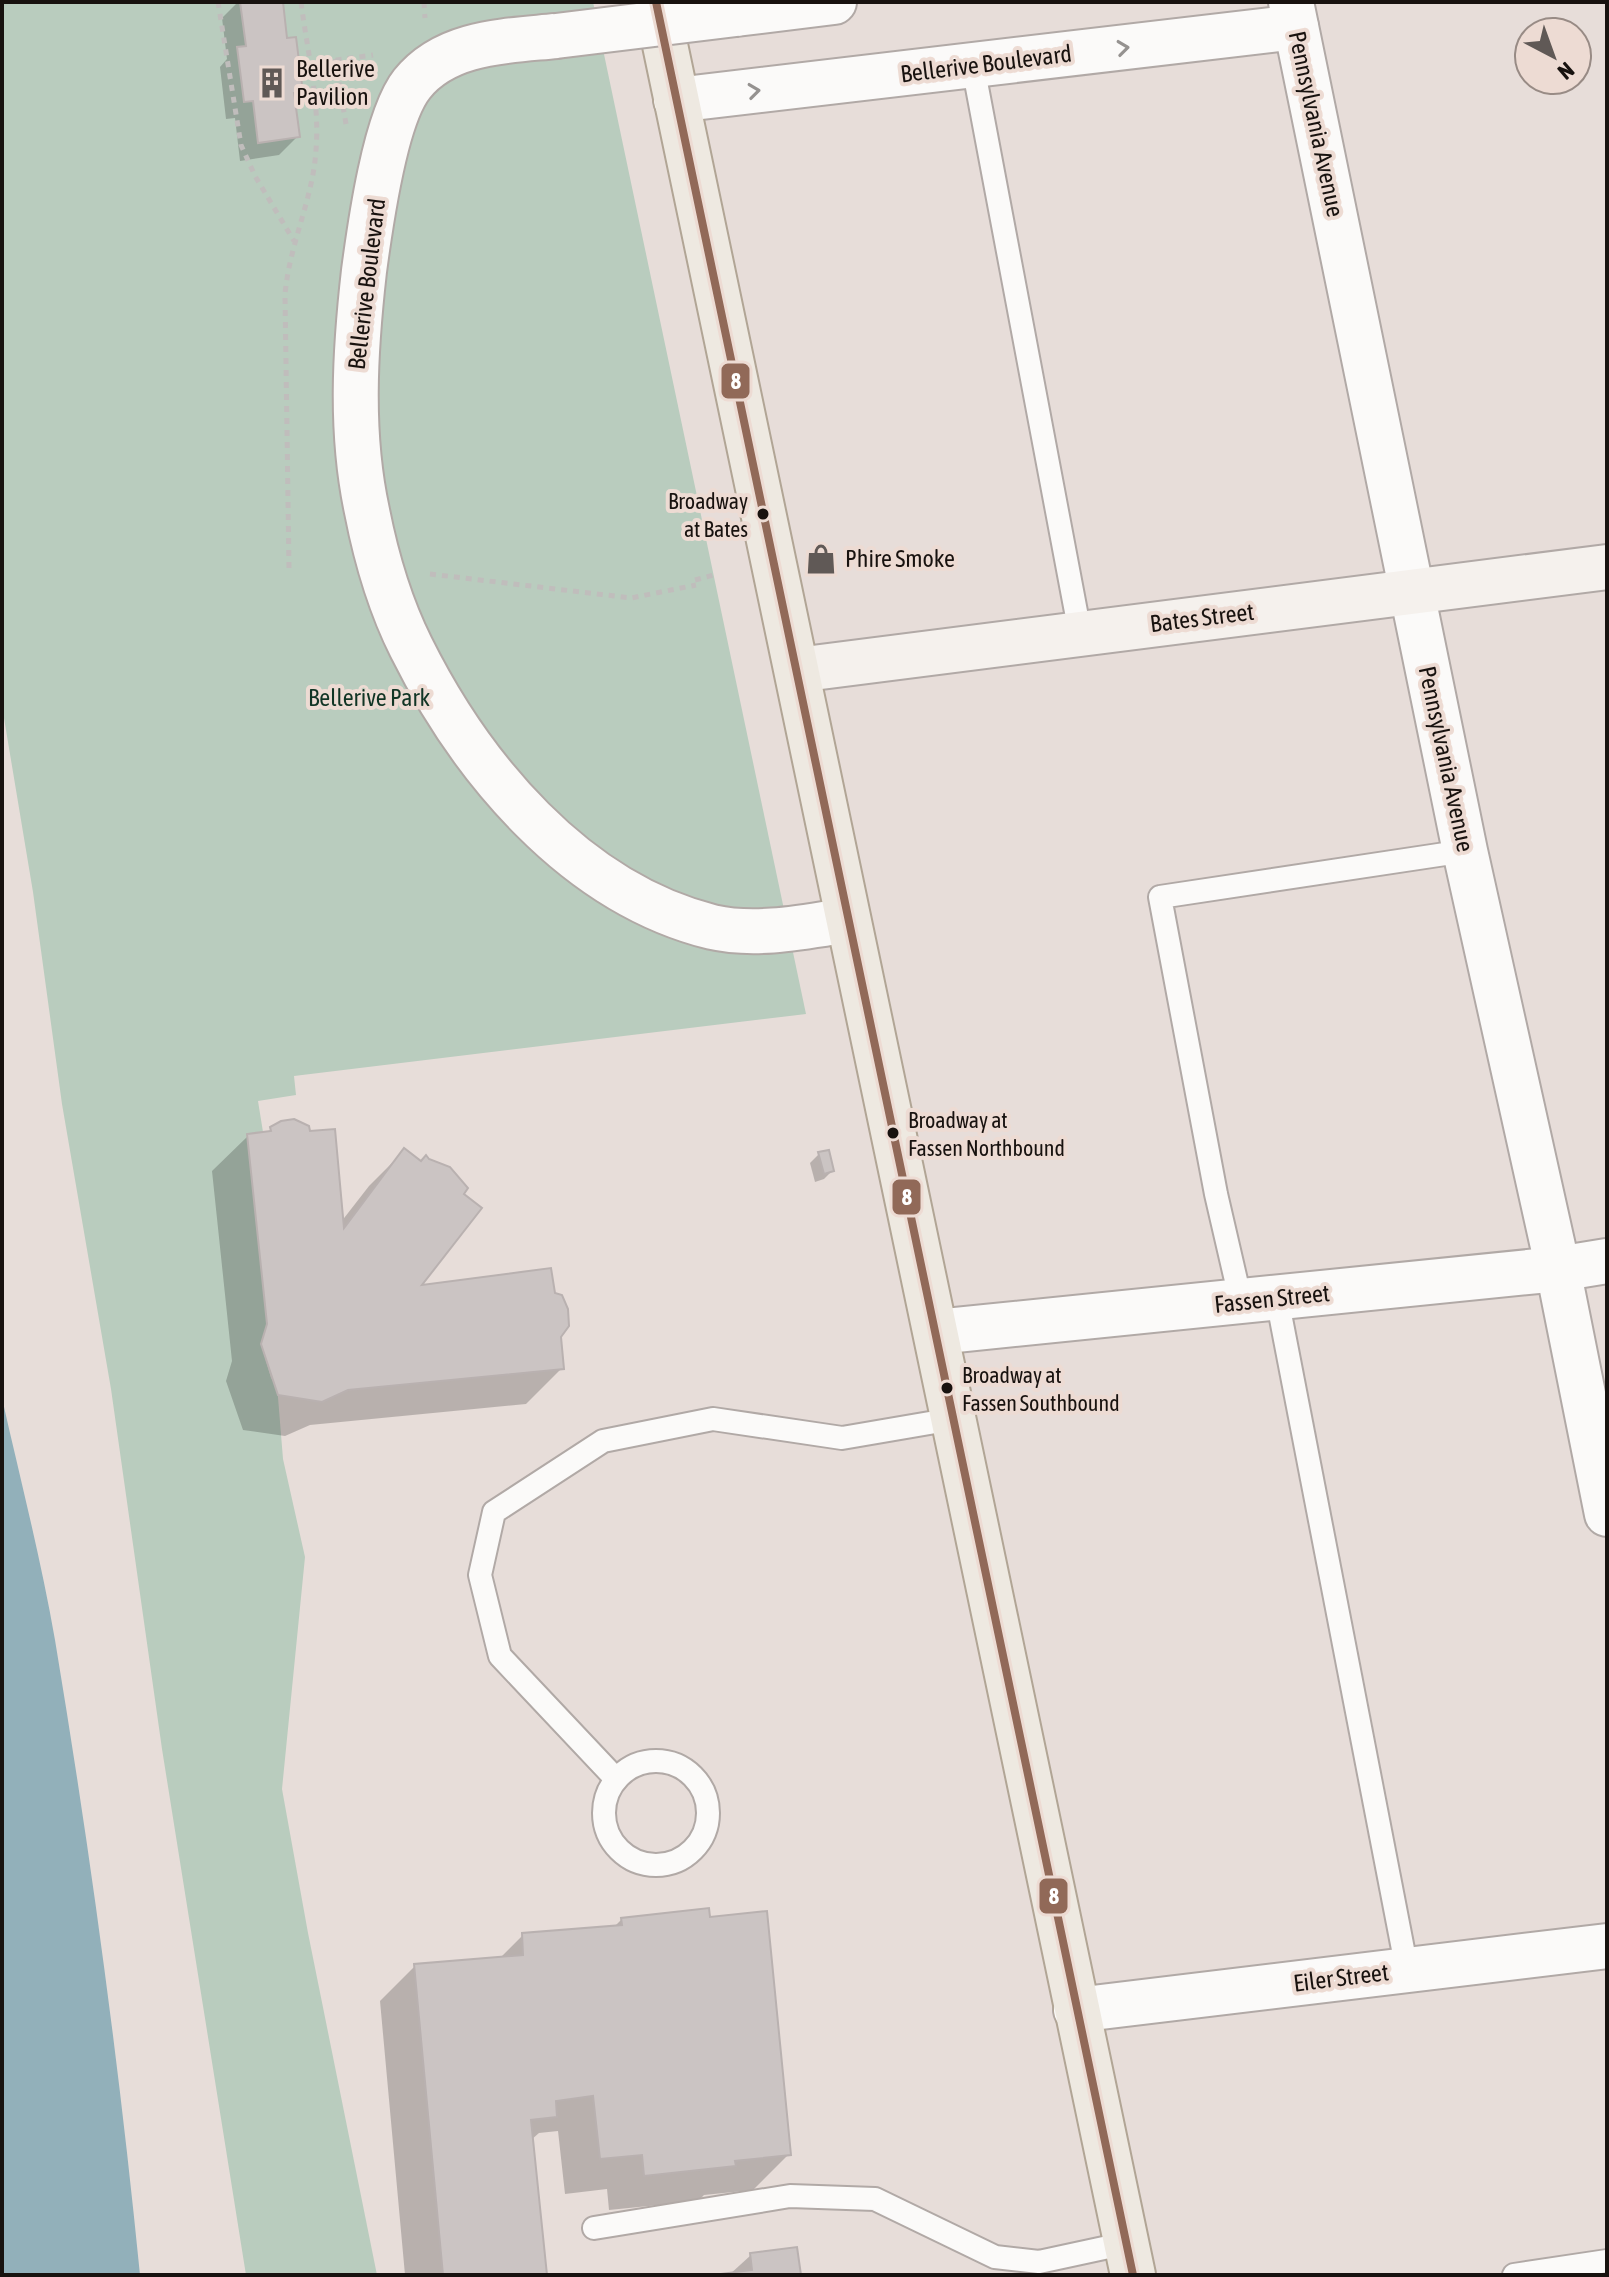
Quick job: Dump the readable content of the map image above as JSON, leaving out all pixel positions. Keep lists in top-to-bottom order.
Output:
{
  "streets": {
    "main road": ["Bates Street"],
    "street": [
      "Bellerive Boulevard",
      "Pennsylvania Avenue",
      "Fassen Street",
      "Eiler Street"
    ]
  },
  "crossings": [
    ["Bellerive Boulevard", "Pennsylvania Avenue"],
    ["Pennsylvania Avenue", "Bates Street"],
    ["Pennsylvania Avenue", "Fassen Street"]
  ],
  "parks": ["Bellerive Park"],
  "places": {
    "building": ["Bellerive Pavilion"],
    "other": ["Broadway at Bates", "Broadway at Fassen Northbound", "Broadway at Fassen Southbound"],
    "shop": ["Phire Smoke"]
  },
  "lines": ["transit line 8"],
  "north": "bottom right"
}
